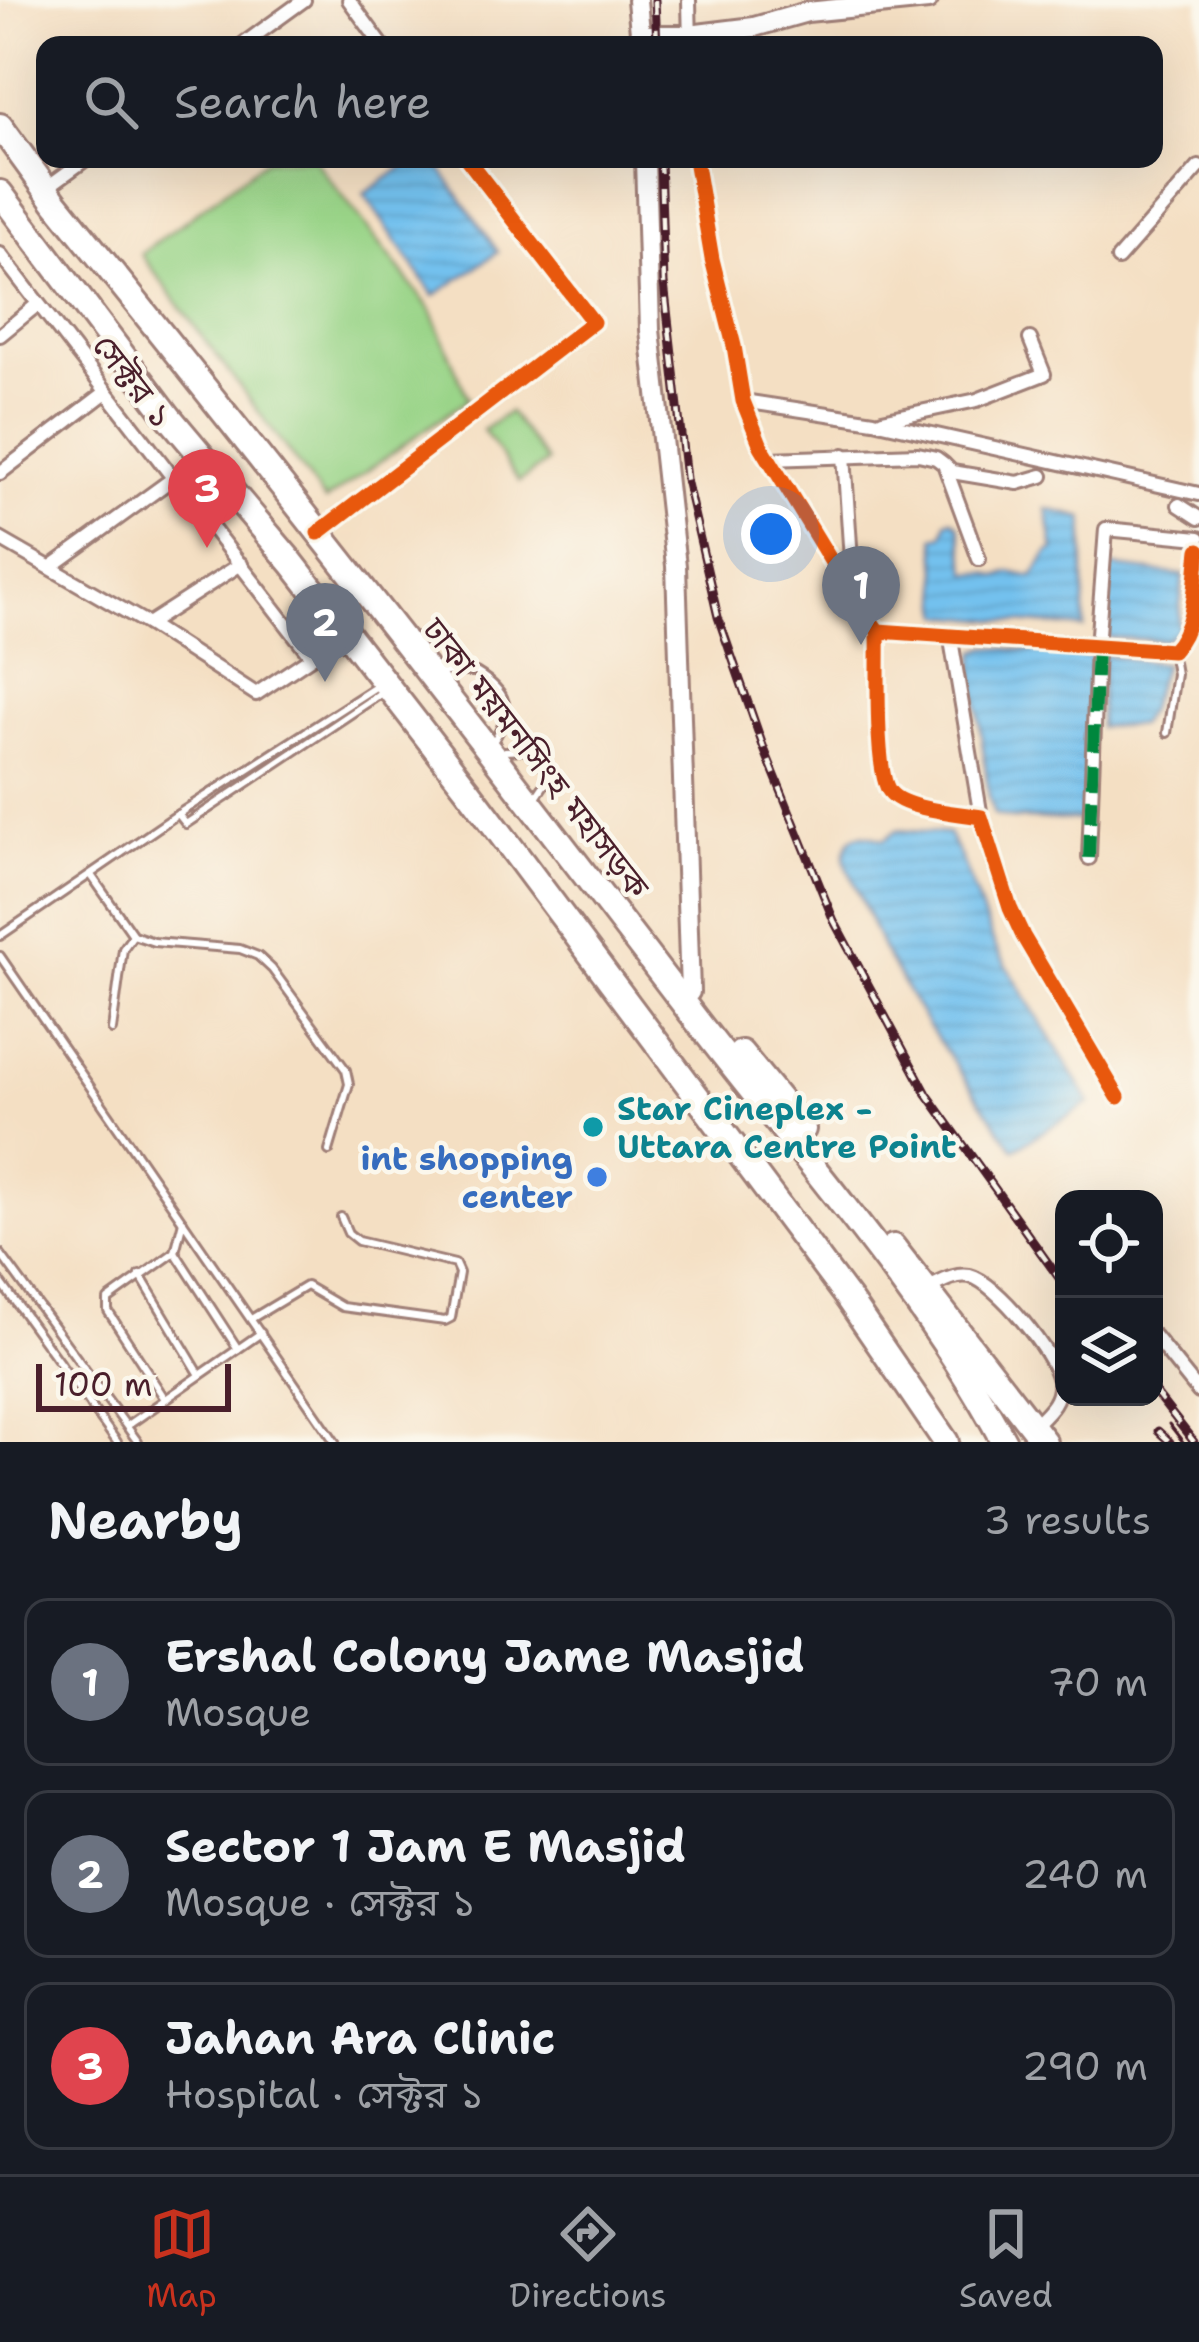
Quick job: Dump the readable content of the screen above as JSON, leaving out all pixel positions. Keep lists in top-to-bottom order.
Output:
{
  "streets": {
    "highway": ["ঢাকা ময়মনসিংহ মহাসড়ক"],
    "street": ["সেক্টর ১"]
  },
  "places": ["Star Cineplex - Uttara Centre Point", "int shopping center"],
  "scale_bar": "100 m",
  "page": {
    "search": "Search here",
    "pins": ["3", "1", "2"],
    "scale": "100 m",
    "heading": ["Nearby", "3 results"],
    "list": [
      {
        "mark": "1",
        "name": "Ershal Colony Jame Masjid",
        "note": "Mosque",
        "value": "70 m"
      },
      {
        "mark": "2",
        "name": "Sector 1 Jam E Masjid",
        "note": "Mosque · সেক্টর ১",
        "value": "240 m"
      },
      {
        "mark": "3",
        "name": "Jahan Ara Clinic",
        "note": "Hospital · সেক্টর ১",
        "value": "290 m"
      }
    ],
    "nav": ["Map", "Directions", "Saved"]
  }
}
